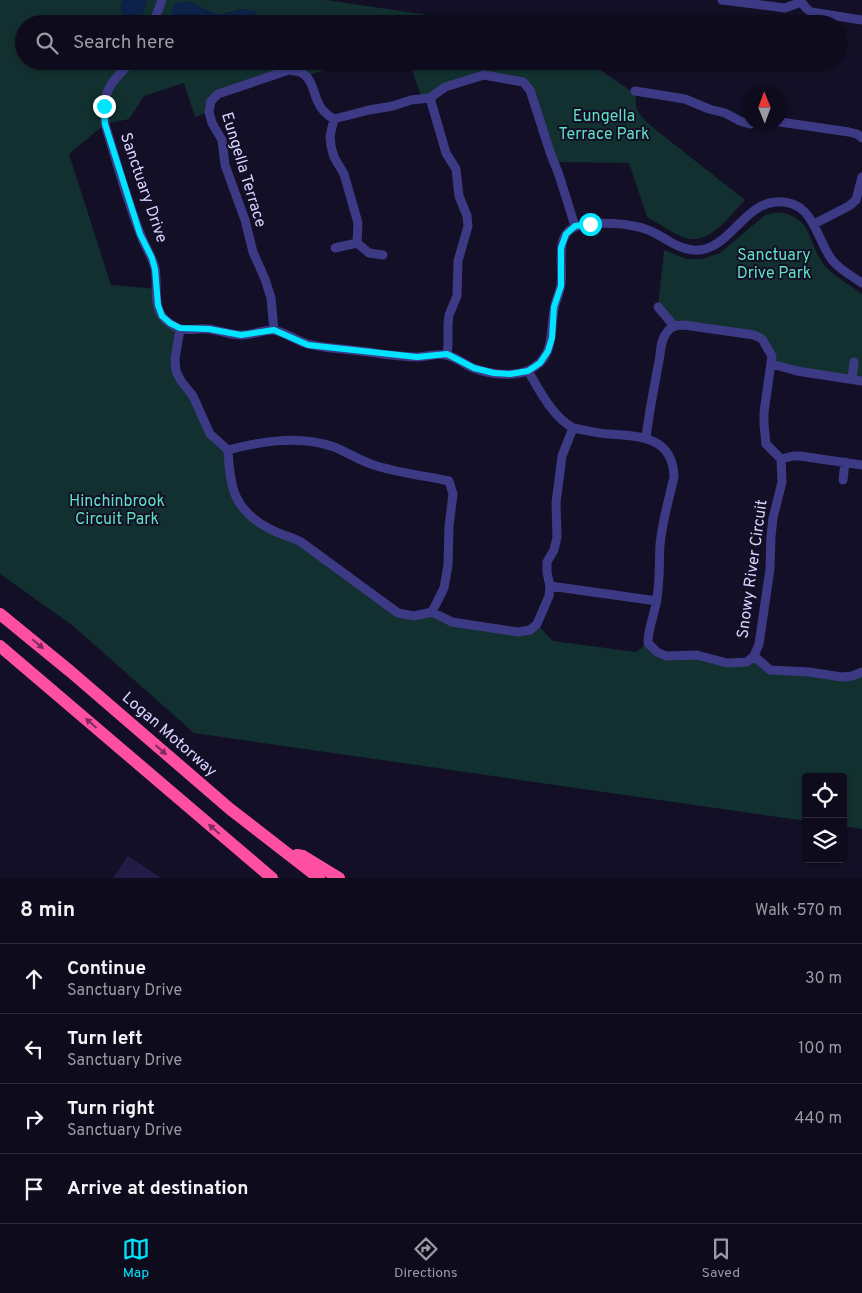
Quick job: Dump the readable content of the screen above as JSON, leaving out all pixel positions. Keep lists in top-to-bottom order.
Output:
{
  "streets": {
    "highway": ["Logan Motorway"],
    "street": ["Eungella Terrace", "Sanctuary Drive", "Snowy River Circuit"]
  },
  "parks": ["Eungella Terrace Park", "Sanctuary Drive Park", "Hinchinbrook Circuit Park"],
  "north": "top",
  "page": {
    "search": "Search here",
    "heading": ["8 min", "Walk · 570 m"],
    "list": [
      ["Continue", "Sanctuary Drive", "30 m"],
      ["Turn left", "Sanctuary Drive", "100 m"],
      ["Turn right", "Sanctuary Drive", "440 m"],
      "Arrive at destination"
    ],
    "nav": ["Map", "Directions", "Saved"]
  }
}
